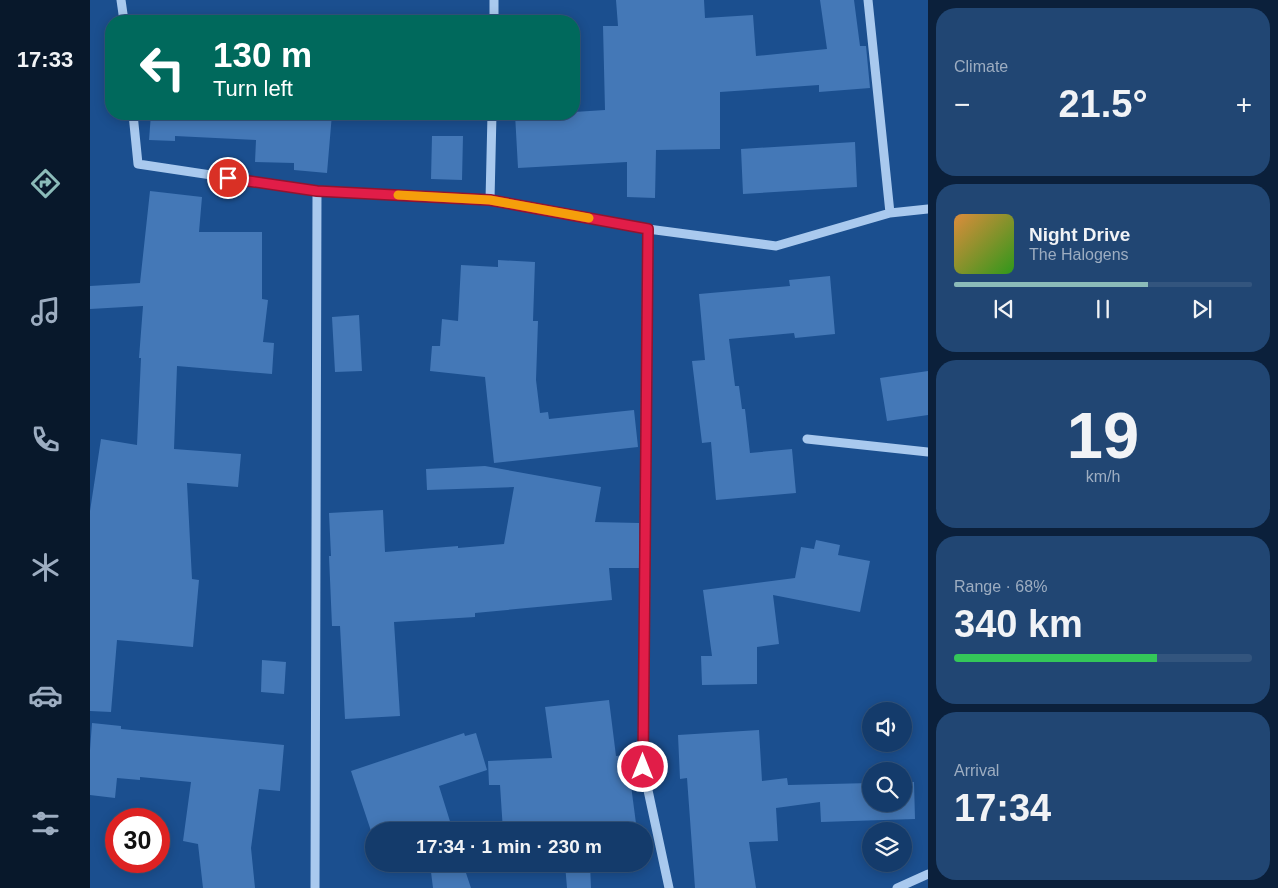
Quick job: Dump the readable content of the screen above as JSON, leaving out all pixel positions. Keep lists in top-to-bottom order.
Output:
{
  "page": {
    "tabs": "17:33",
    "tile": [
      "Climate",
      ["19", "km/h"],
      ["Range · 68%", "340 km"],
      ["Arrival", "17:34"]
    ],
    "turn": ["130 m", "Turn left"],
    "heat": ["−", "21.5°", "+"],
    "song": ["Night Drive", "The Halogens"],
    "limit": "30",
    "trip": "17:34 · 1 min · 230 m"
  }
}
